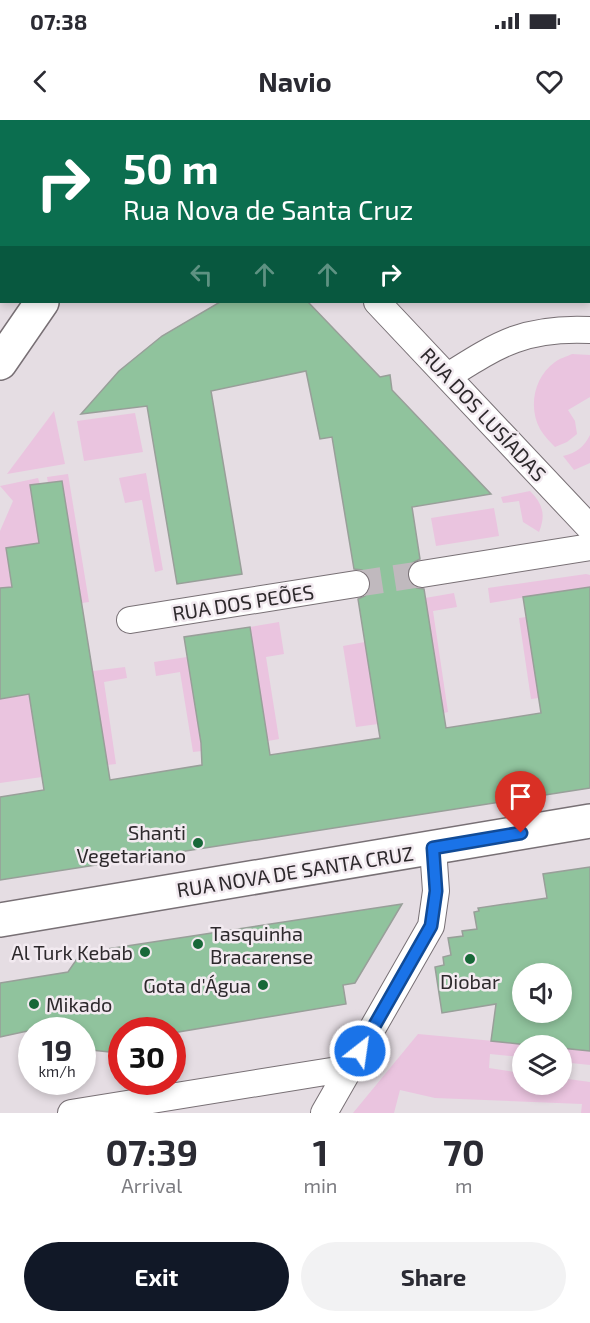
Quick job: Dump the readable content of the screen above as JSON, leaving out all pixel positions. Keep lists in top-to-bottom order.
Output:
{
  "streets": {
    "street": ["RUA DOS LUSÍADAS", "RUA DOS PEÕES", "RUA NOVA DE SANTA CRUZ"]
  },
  "places": [
    "Shanti Vegetariano",
    "Tasquinha Bracarense",
    "Al Turk Kebab",
    "Diobar",
    "Gota d'Água",
    "Mikado"
  ],
  "page": {
    "status": "07:38",
    "header": "Navio",
    "turn": ["50 m", "Rua Nova de Santa Cruz"],
    "speed": "19 km/h",
    "limit": "30",
    "eta": [
      "07:39",
      "Arrival",
      "1",
      "min",
      "70",
      "m"
    ],
    "buttons": ["Exit", "Share"]
  }
}
